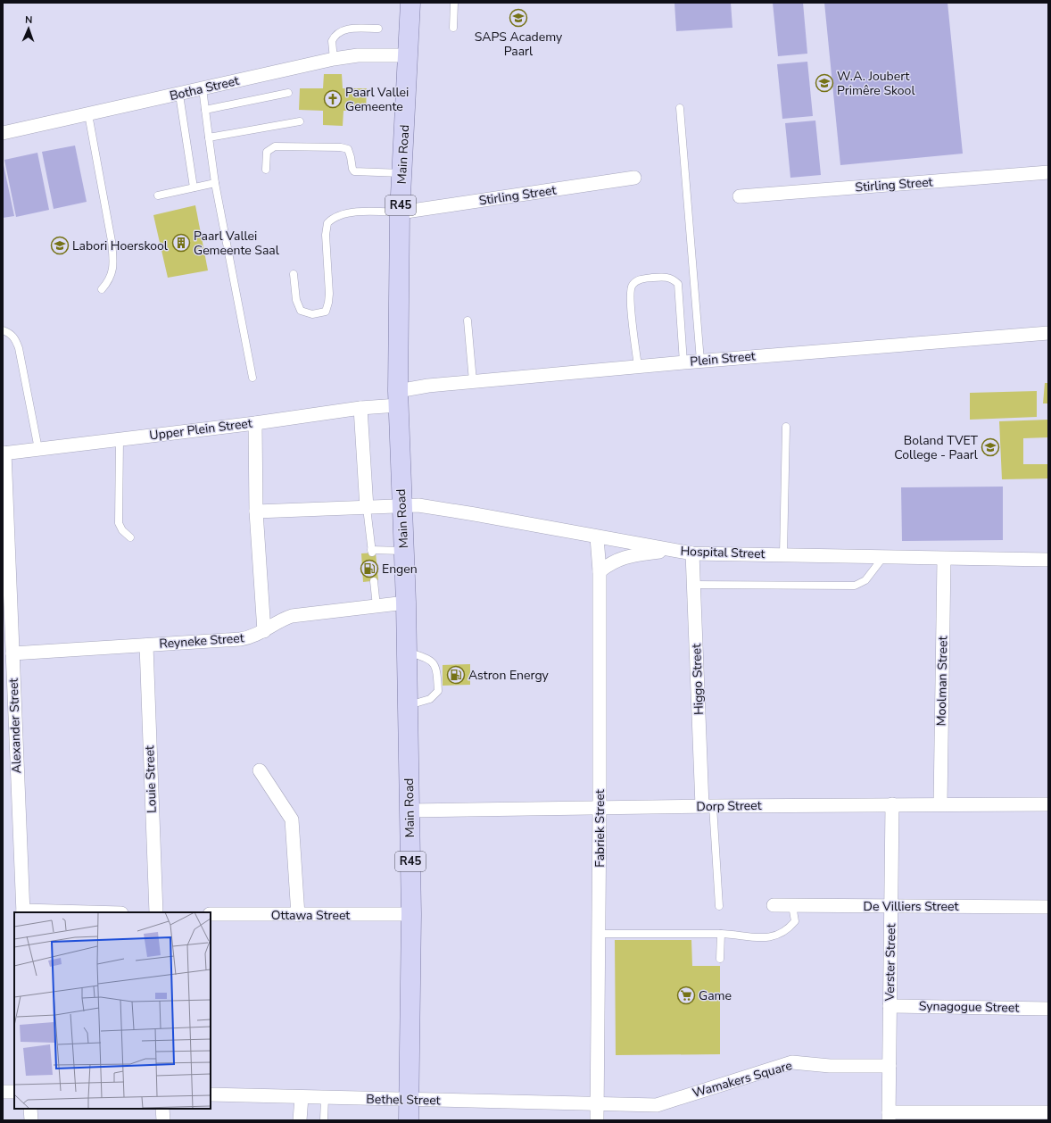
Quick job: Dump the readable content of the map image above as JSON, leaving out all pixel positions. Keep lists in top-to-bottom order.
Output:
{
  "streets": {
    "main road": ["Main Road", "R45"],
    "street": [
      "Botha Street",
      "Stirling Street",
      "Plein Street",
      "Upper Plein Street",
      "Hospital Street",
      "Reyneke Street",
      "Higgo Street",
      "Moolman Street",
      "Alexander Street",
      "Louie Street",
      "Dorp Street",
      "Fabriek Street",
      "De Villiers Street",
      "Ottawa Street",
      "Verster Street",
      "Synagogue Street",
      "Wamakers Square",
      "Bethel Street"
    ]
  },
  "crossings": [
    ["Botha Street", "Main Road"],
    ["Main Road", "Stirling Street"],
    ["Main Road", "Plein Street"],
    ["Main Road", "Upper Plein Street"],
    ["Main Road", "Hospital Street"],
    ["Main Road", "Reyneke Street"],
    ["Main Road", "Dorp Street"],
    ["Main Road", "Ottawa Street"],
    ["Main Road", "Bethel Street"],
    ["Plein Street", "Upper Plein Street"],
    ["Upper Plein Street", "Alexander Street"],
    ["Hospital Street", "Higgo Street"],
    ["Hospital Street", "Moolman Street"],
    ["Hospital Street", "Fabriek Street"],
    ["Reyneke Street", "Alexander Street"],
    ["Reyneke Street", "Louie Street"],
    ["Higgo Street", "Dorp Street"],
    ["Moolman Street", "Dorp Street"],
    ["Dorp Street", "Fabriek Street"],
    ["Dorp Street", "Verster Street"],
    ["Fabriek Street", "Wamakers Square"],
    ["Fabriek Street", "Bethel Street"],
    ["De Villiers Street", "Verster Street"],
    ["Verster Street", "Synagogue Street"],
    ["Verster Street", "Wamakers Square"],
    ["Wamakers Square", "Bethel Street"]
  ],
  "places": {
    "school or university": [
      "SAPS Academy Paarl",
      "W.A. Joubert Primêre Skool",
      "Labori Hoerskool",
      "Boland TVET College - Paarl"
    ],
    "church": ["Paarl Vallei Gemeente"],
    "building": ["Paarl Vallei Gemeente Saal"],
    "fuel station": ["Engen", "Astron Energy"],
    "supermarket": ["Game"]
  },
  "north": "top"
}
